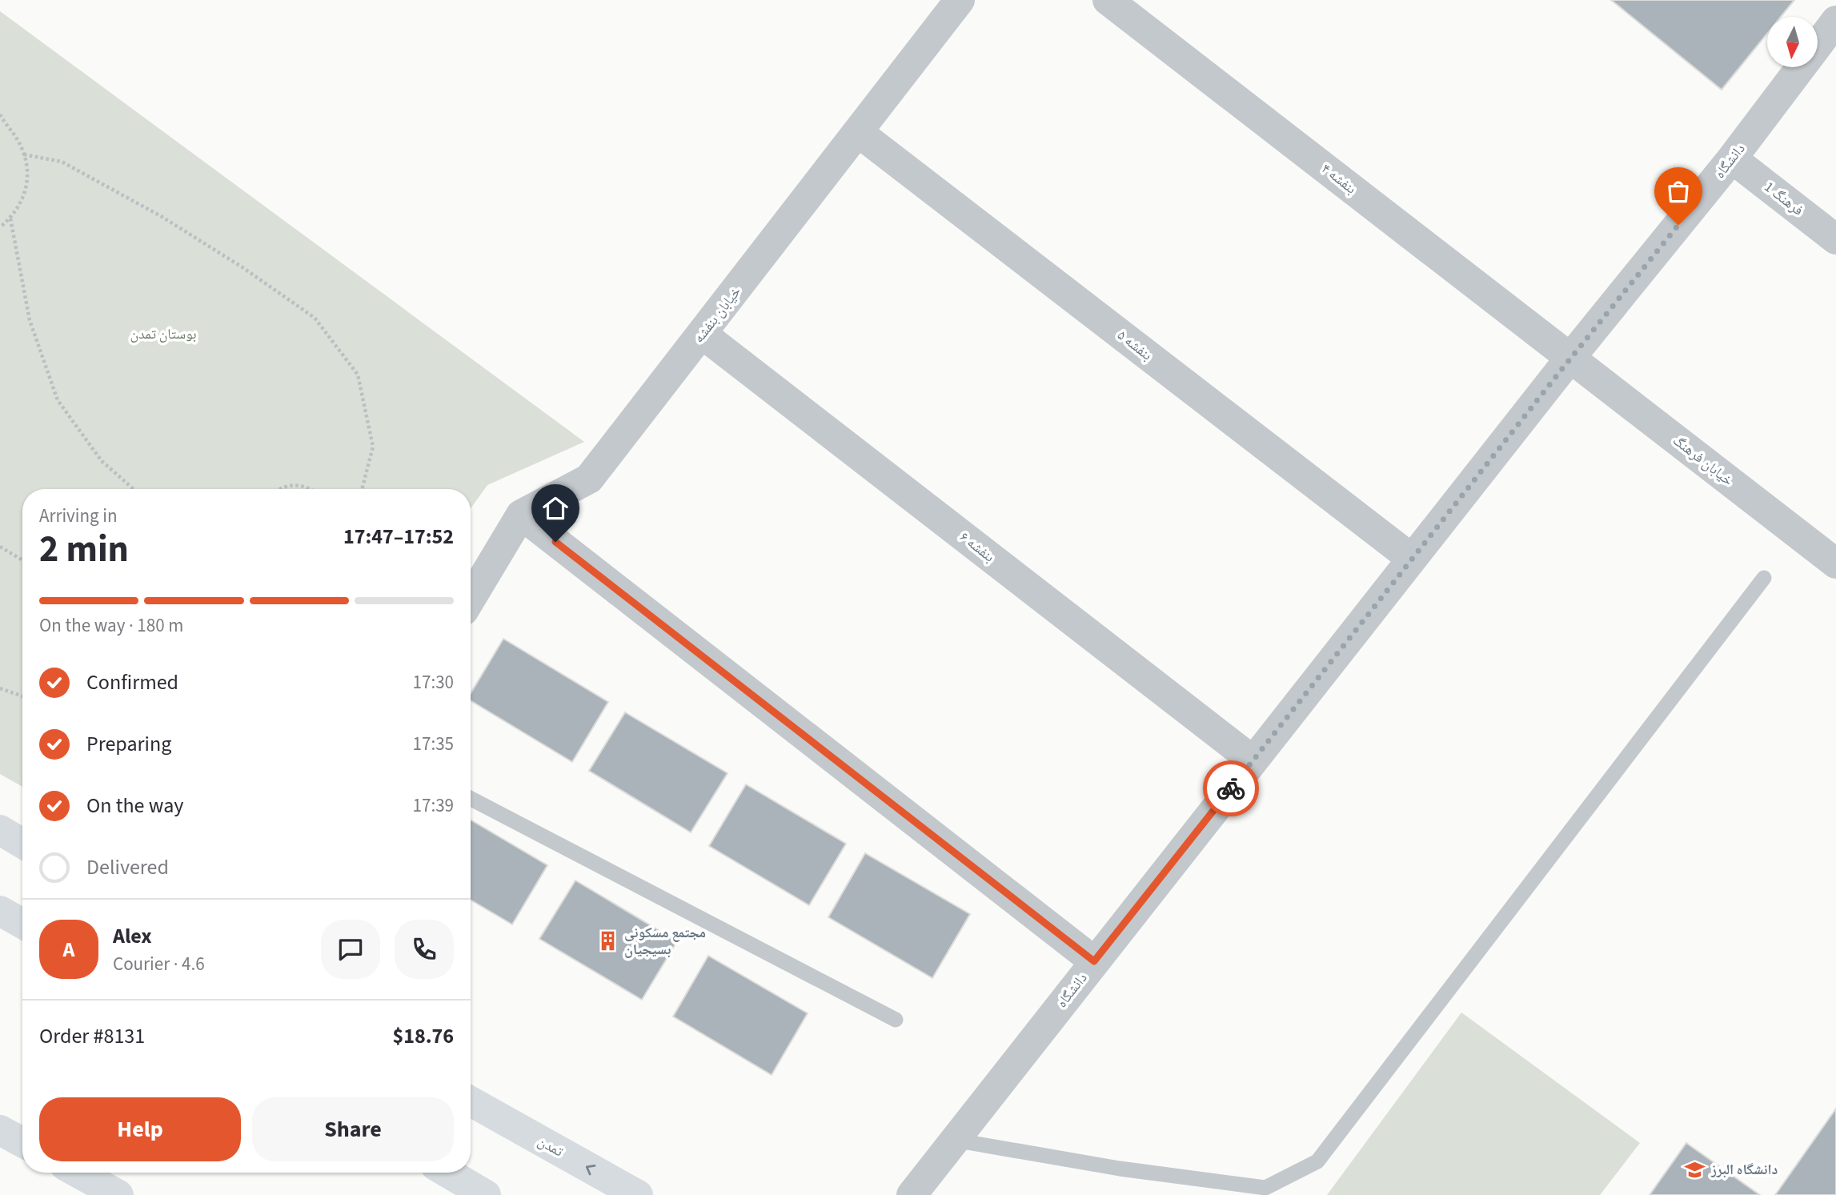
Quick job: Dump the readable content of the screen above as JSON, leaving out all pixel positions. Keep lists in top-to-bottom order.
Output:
{
  "streets": {
    "main road": ["تمدن"],
    "street": [
      "دانشگاه",
      "بنفشه ۴",
      "فرهنگ 1",
      "خیابان بنفشه",
      "بنفشه ۵",
      "خیابان فرهنگ",
      "بنفشه ۶"
    ]
  },
  "crossings": [
    ["دانشگاه", "بنفشه ۴"],
    ["دانشگاه", "فرهنگ 1"],
    ["دانشگاه", "بنفشه ۵"],
    ["دانشگاه", "خیابان فرهنگ"],
    ["دانشگاه", "بنفشه ۶"],
    ["بنفشه ۴", "خیابان فرهنگ"],
    ["خیابان بنفشه", "بنفشه ۵"],
    ["خیابان بنفشه", "بنفشه ۶"]
  ],
  "one_way": ["تمدن"],
  "parks": ["بوستان تمدن"],
  "places": {
    "building": ["مجتمع مسکونی بسیجیان"],
    "school or university": ["دانشگاه البرز"]
  },
  "north": "bottom",
  "page": {
    "heading": ["2 min", "Arriving in", "17:47–17:52"],
    "panel": [
      "Alex",
      "Courier · 4.6",
      "Order #8131",
      "$18.76"
    ],
    "bar": "On the way · 180 m",
    "list": [
      ["Confirmed", "17:30"],
      ["Preparing", "17:35"],
      ["On the way", "17:39"],
      "Delivered"
    ],
    "round": "A",
    "buttons": ["Help", "Share"]
  }
}
